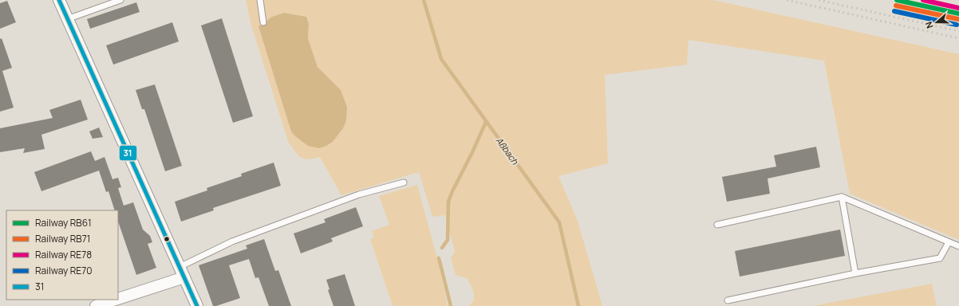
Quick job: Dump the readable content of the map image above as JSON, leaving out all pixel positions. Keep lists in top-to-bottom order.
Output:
{
  "water": ["Aßbach"],
  "lines": [
    "rail line RB61",
    "rail line RE78",
    "transit line 31",
    "rail line RB71",
    "rail line RE70"
  ],
  "legend": [
    "Railway RB61",
    "Railway RB71",
    "Railway RE78",
    "Railway RE70",
    "31"
  ],
  "north": "left"
}
